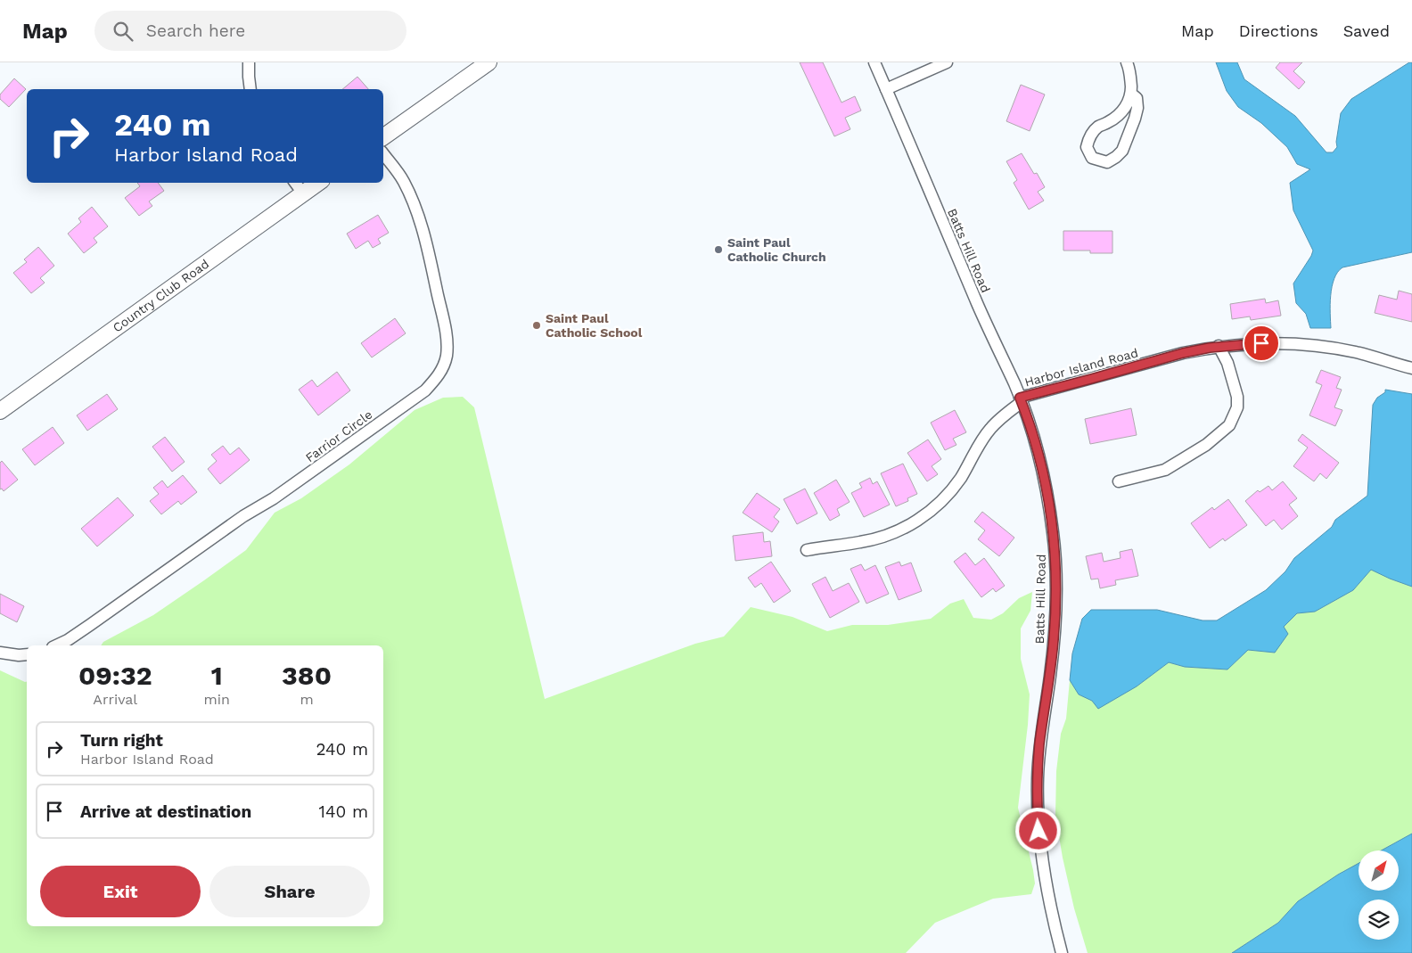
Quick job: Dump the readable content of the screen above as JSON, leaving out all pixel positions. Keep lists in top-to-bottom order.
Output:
{
  "streets": {
    "street": [
      "Batts Hill Road",
      "Country Club Road",
      "Harbor Island Road",
      "Farrior Circle"
    ]
  },
  "crossings": [
    ["Batts Hill Road", "Harbor Island Road"]
  ],
  "places": ["Saint Paul Catholic Church", "Saint Paul Catholic School"],
  "north": "top right",
  "page": {
    "header": "Map",
    "search": "Search here",
    "nav": ["Map", "Directions", "Saved"],
    "turn": ["240 m", "Harbor Island Road"],
    "eta": [
      "09:32",
      "Arrival",
      "1",
      "min",
      "380",
      "m"
    ],
    "list": [
      {
        "name": "Turn right",
        "note": "Harbor Island Road",
        "value": "240 m"
      },
      {
        "name": "Arrive at destination",
        "value": "140 m"
      }
    ],
    "buttons": ["Exit", "Share"]
  }
}
